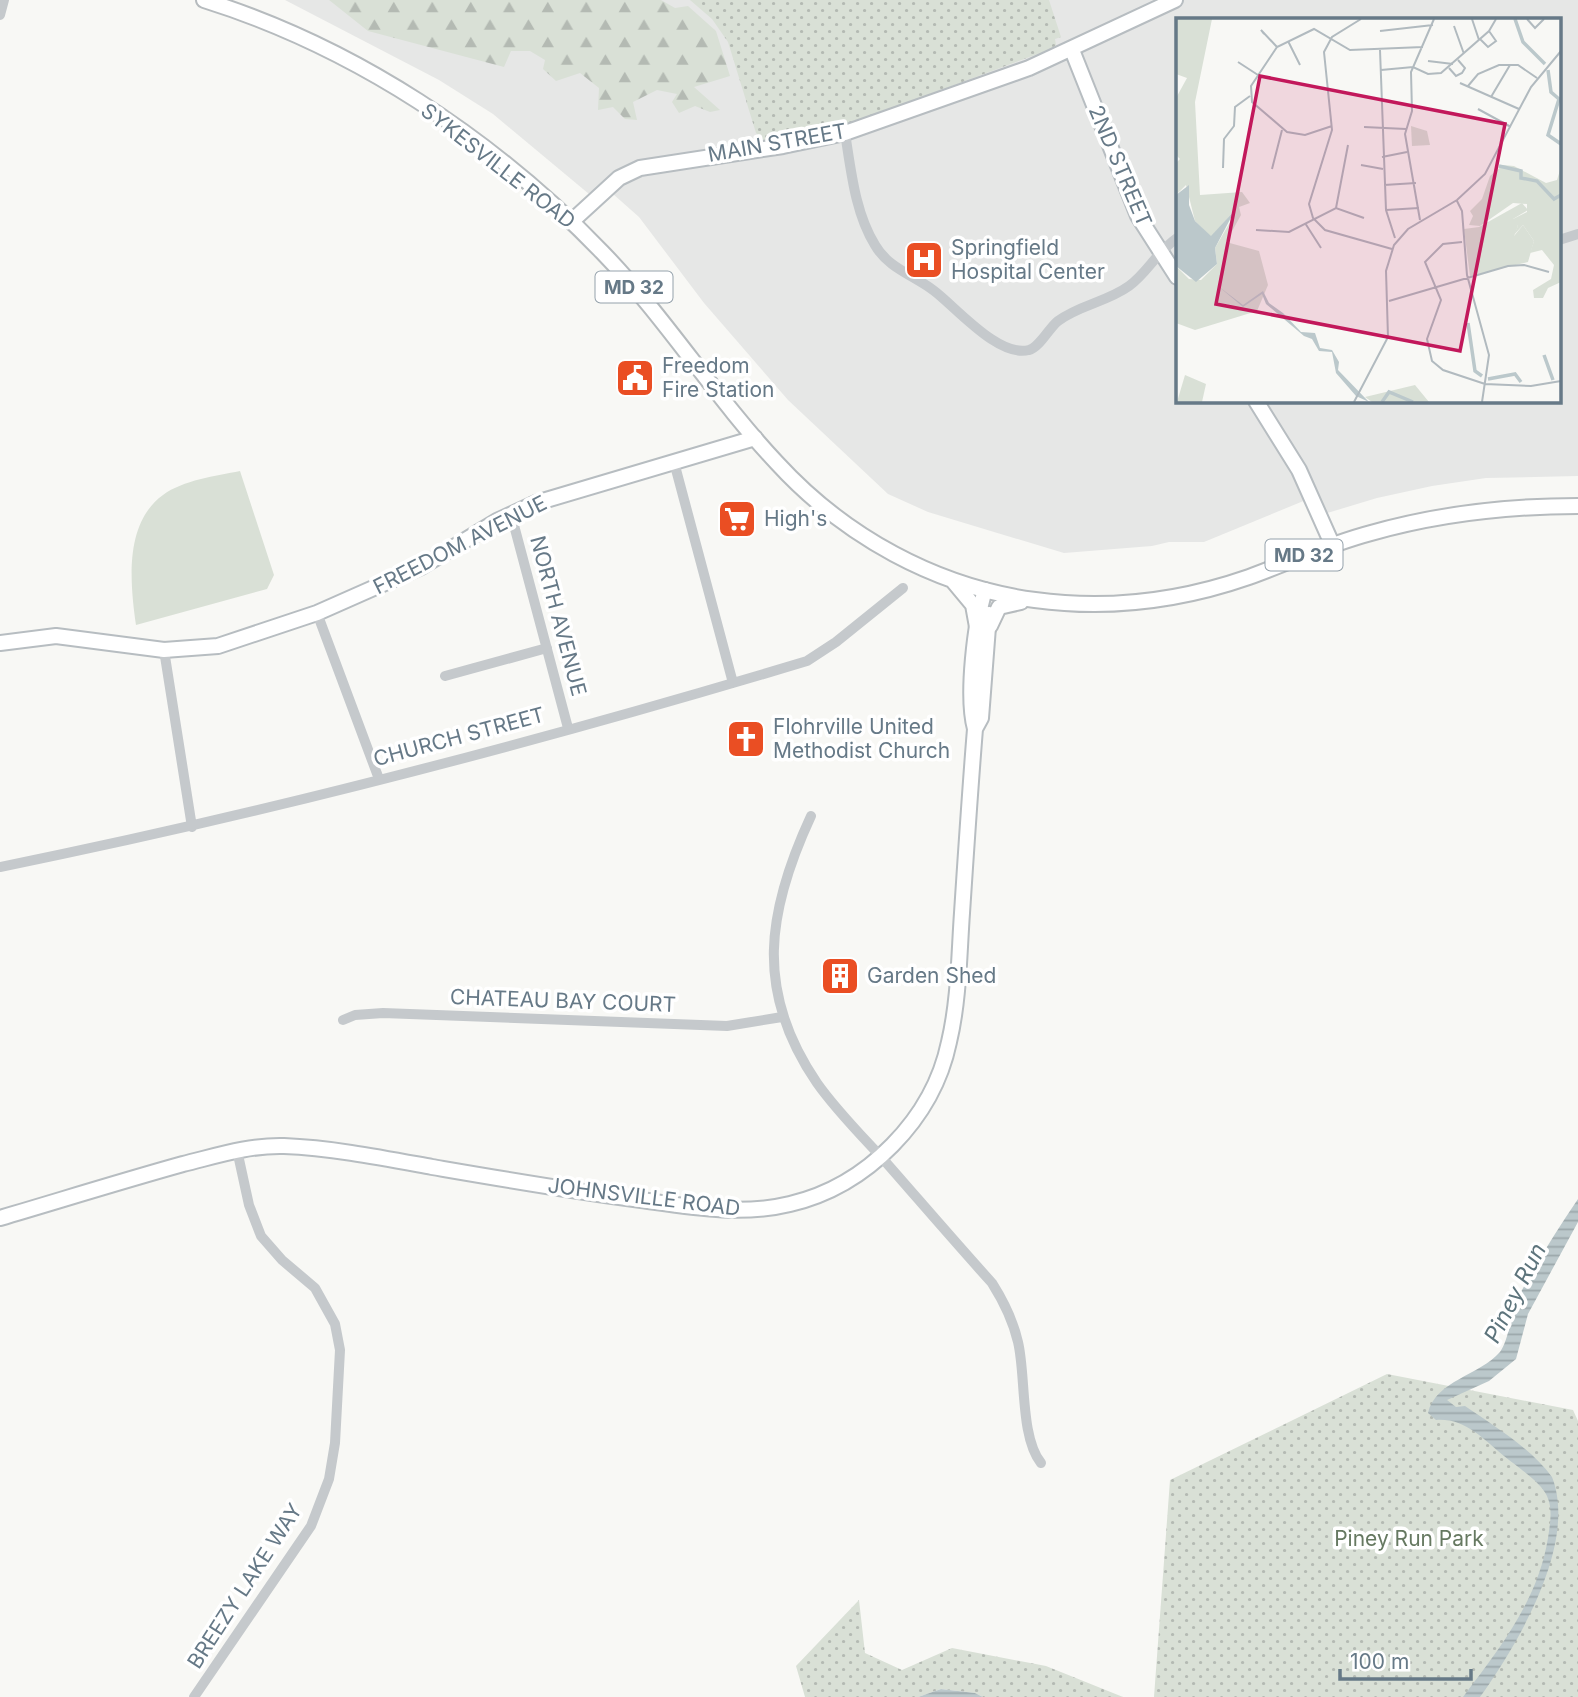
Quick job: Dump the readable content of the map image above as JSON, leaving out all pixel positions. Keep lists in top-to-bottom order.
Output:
{
  "streets": {
    "street": [
      "MAIN STREET",
      "SYKESVILLE ROAD",
      "2ND STREET",
      "MD 32",
      "FREEDOM AVENUE",
      "NORTH AVENUE",
      "CHURCH STREET",
      "CHATEAU BAY COURT",
      "JOHNSVILLE ROAD",
      "BREEZY LAKE WAY"
    ]
  },
  "crossings": [
    ["MAIN STREET", "SYKESVILLE ROAD"],
    ["MAIN STREET", "2ND STREET"],
    ["SYKESVILLE ROAD", "FREEDOM AVENUE"],
    ["SYKESVILLE ROAD", "JOHNSVILLE ROAD"],
    ["FREEDOM AVENUE", "NORTH AVENUE"],
    ["NORTH AVENUE", "CHURCH STREET"],
    ["JOHNSVILLE ROAD", "BREEZY LAKE WAY"]
  ],
  "water": ["Piney Run"],
  "parks": ["Piney Run Park"],
  "places": {
    "hospital": ["Springfield Hospital Center"],
    "public building": ["Freedom Fire Station"],
    "supermarket": ["High's"],
    "church": ["Flohrville United Methodist Church"],
    "building": ["Garden Shed"]
  },
  "scale_bar": "100 m"
}
